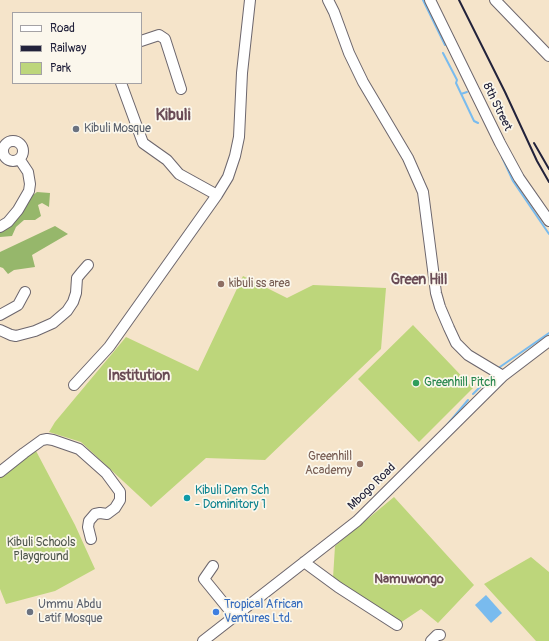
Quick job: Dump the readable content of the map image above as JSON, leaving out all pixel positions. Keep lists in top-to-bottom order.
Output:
{
  "streets": {
    "street": ["8th Street", "Mbogo Road"]
  },
  "districts": [
    "Kibuli",
    "Green Hill",
    "Institution",
    "Namuwongo"
  ],
  "parks": ["Kibuli Schools Playground"],
  "places": [
    "Kibuli Mosque",
    "kibuli ss area",
    "Greenhill Pitch",
    "Greenhill Academy",
    "Kibuli Dem Sch - Dominitory 1",
    "Ummu Abdu Latif Mosque",
    "Tropical African Ventures Ltd."
  ],
  "legend": ["Road", "Railway", "Park"]
}
